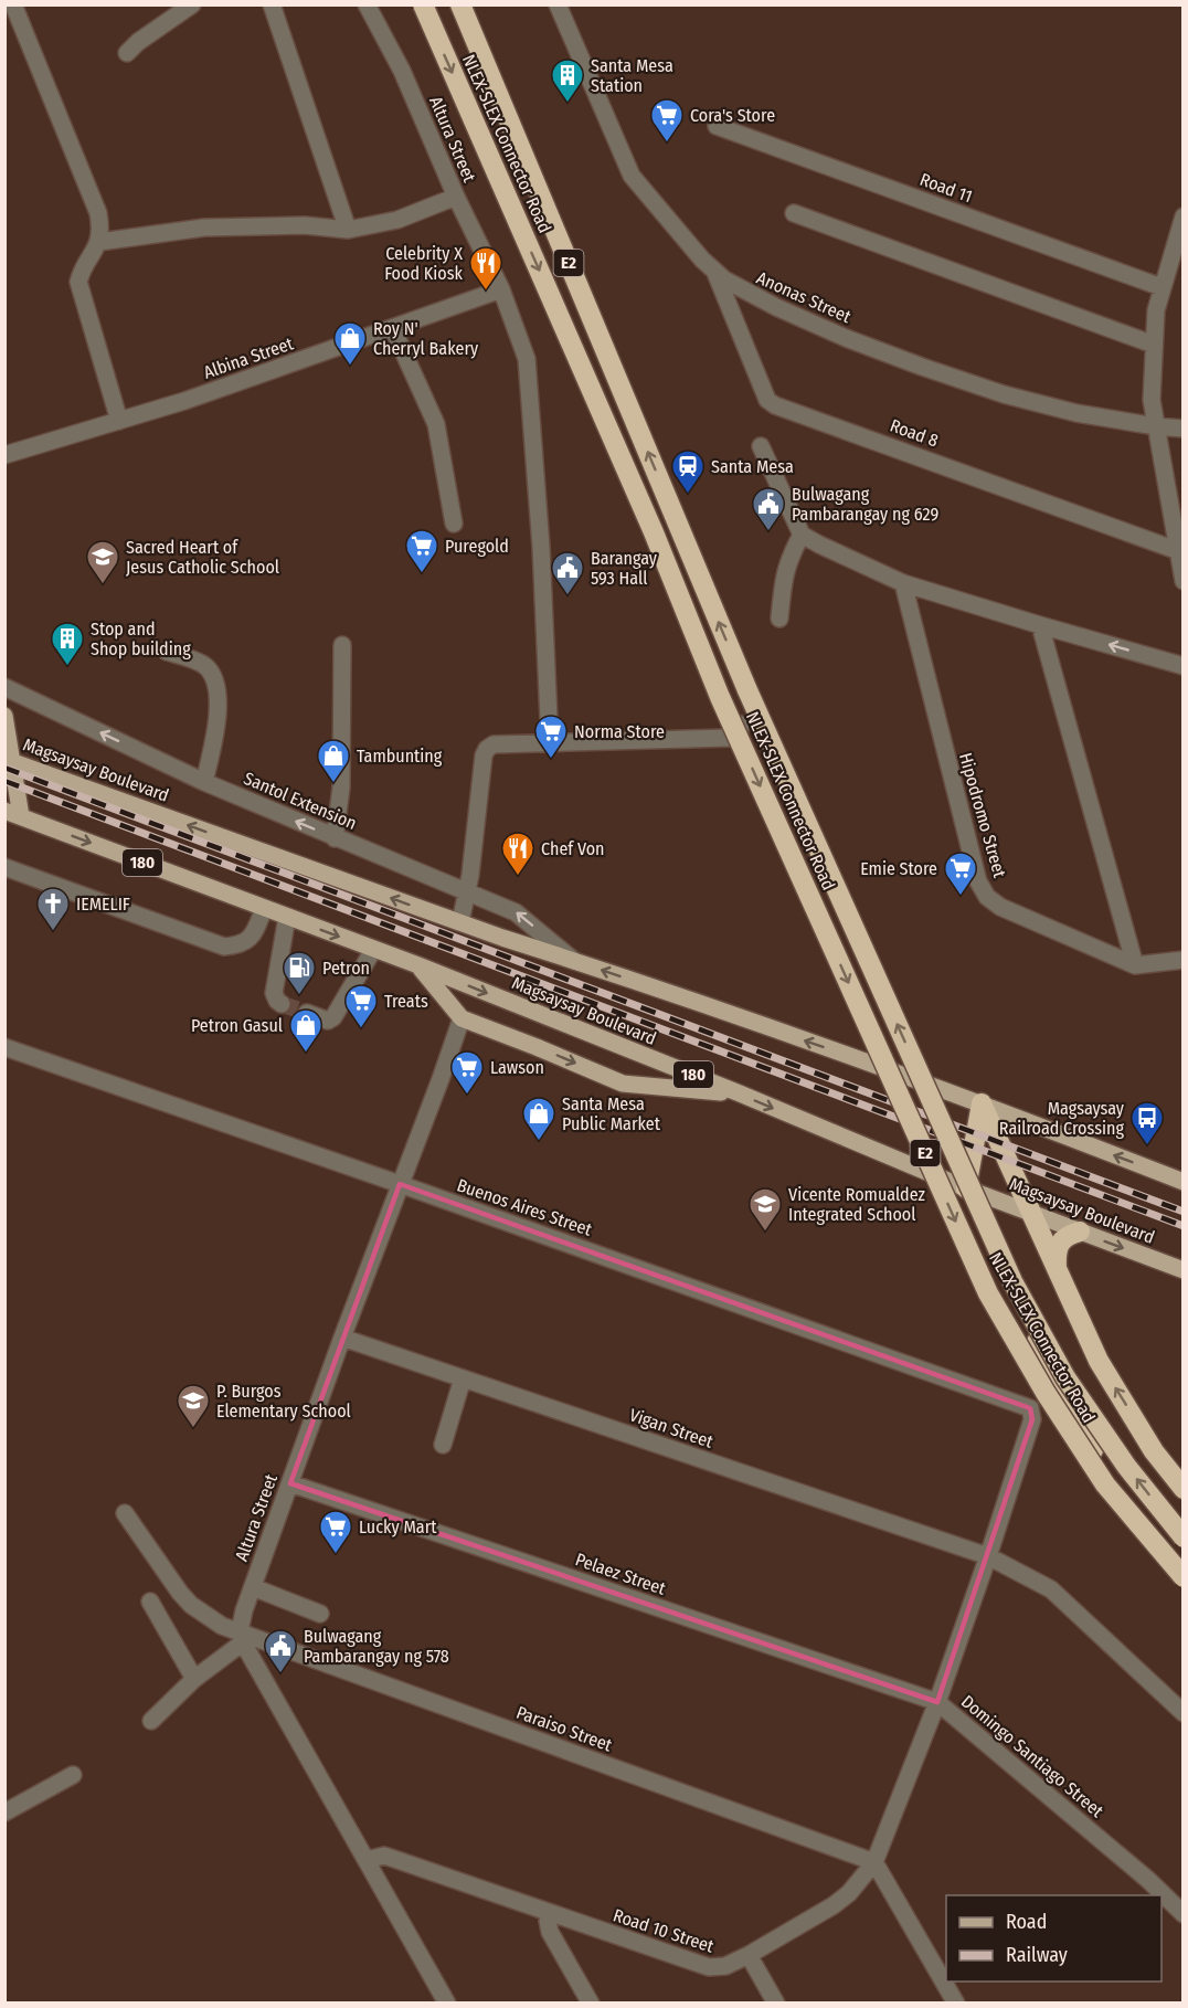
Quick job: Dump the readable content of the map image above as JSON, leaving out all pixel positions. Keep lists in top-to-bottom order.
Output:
{
  "streets": {
    "highway": ["NLEX-SLEX Connector Road", "E2"],
    "main road": ["Magsaysay Boulevard", "180"],
    "street": [
      "Altura Street",
      "Road 11",
      "Anonas Street",
      "Albina Street",
      "Road 8",
      "Santol Extension",
      "Hipodromo Street",
      "Buenos Aires Street",
      "Vigan Street",
      "Pelaez Street",
      "Paraiso Street",
      "Domingo Santiago Street",
      "Road 10 Street"
    ]
  },
  "crossings": [
    ["Altura Street", "Albina Street"],
    ["Altura Street", "Buenos Aires Street"],
    ["Altura Street", "Vigan Street"],
    ["Altura Street", "Pelaez Street"],
    ["Altura Street", "Paraiso Street"],
    ["Anonas Street", "Road 8"],
    ["Magsaysay Boulevard", "Santol Extension"],
    ["Buenos Aires Street", "Domingo Santiago Street"],
    ["Vigan Street", "Domingo Santiago Street"],
    ["Pelaez Street", "Domingo Santiago Street"],
    ["Pelaez Street", "Road 10 Street"],
    ["Paraiso Street", "Road 10 Street"],
    ["Domingo Santiago Street", "Road 10 Street"]
  ],
  "one_way": ["Santol Extension"],
  "places": {
    "building": ["Santa Mesa Station", "Stop and Shop building"],
    "supermarket": [
      "Cora's Store",
      "Puregold",
      "Norma Store",
      "Emie Store",
      "Treats",
      "Lawson",
      "Lucky Mart"
    ],
    "restaurant": ["Celebrity X Food Kiosk", "Chef Von"],
    "shop": [
      "Roy N' Cherryl Bakery",
      "Tambunting",
      "Petron Gasul",
      "Santa Mesa Public Market"
    ],
    "station": ["Santa Mesa"],
    "public building": ["Bulwagang Pambarangay ng 629", "Barangay 593 Hall", "Bulwagang Pambarangay ng 578"],
    "school or university": ["Sacred Heart of Jesus Catholic School", "Vicente Romualdez Integrated School", "P. Burgos Elementary School"],
    "church": ["IEMELIF"],
    "fuel station": ["Petron"],
    "bus stop": ["Magsaysay Railroad Crossing"]
  },
  "legend": ["Road", "Railway"]
}
